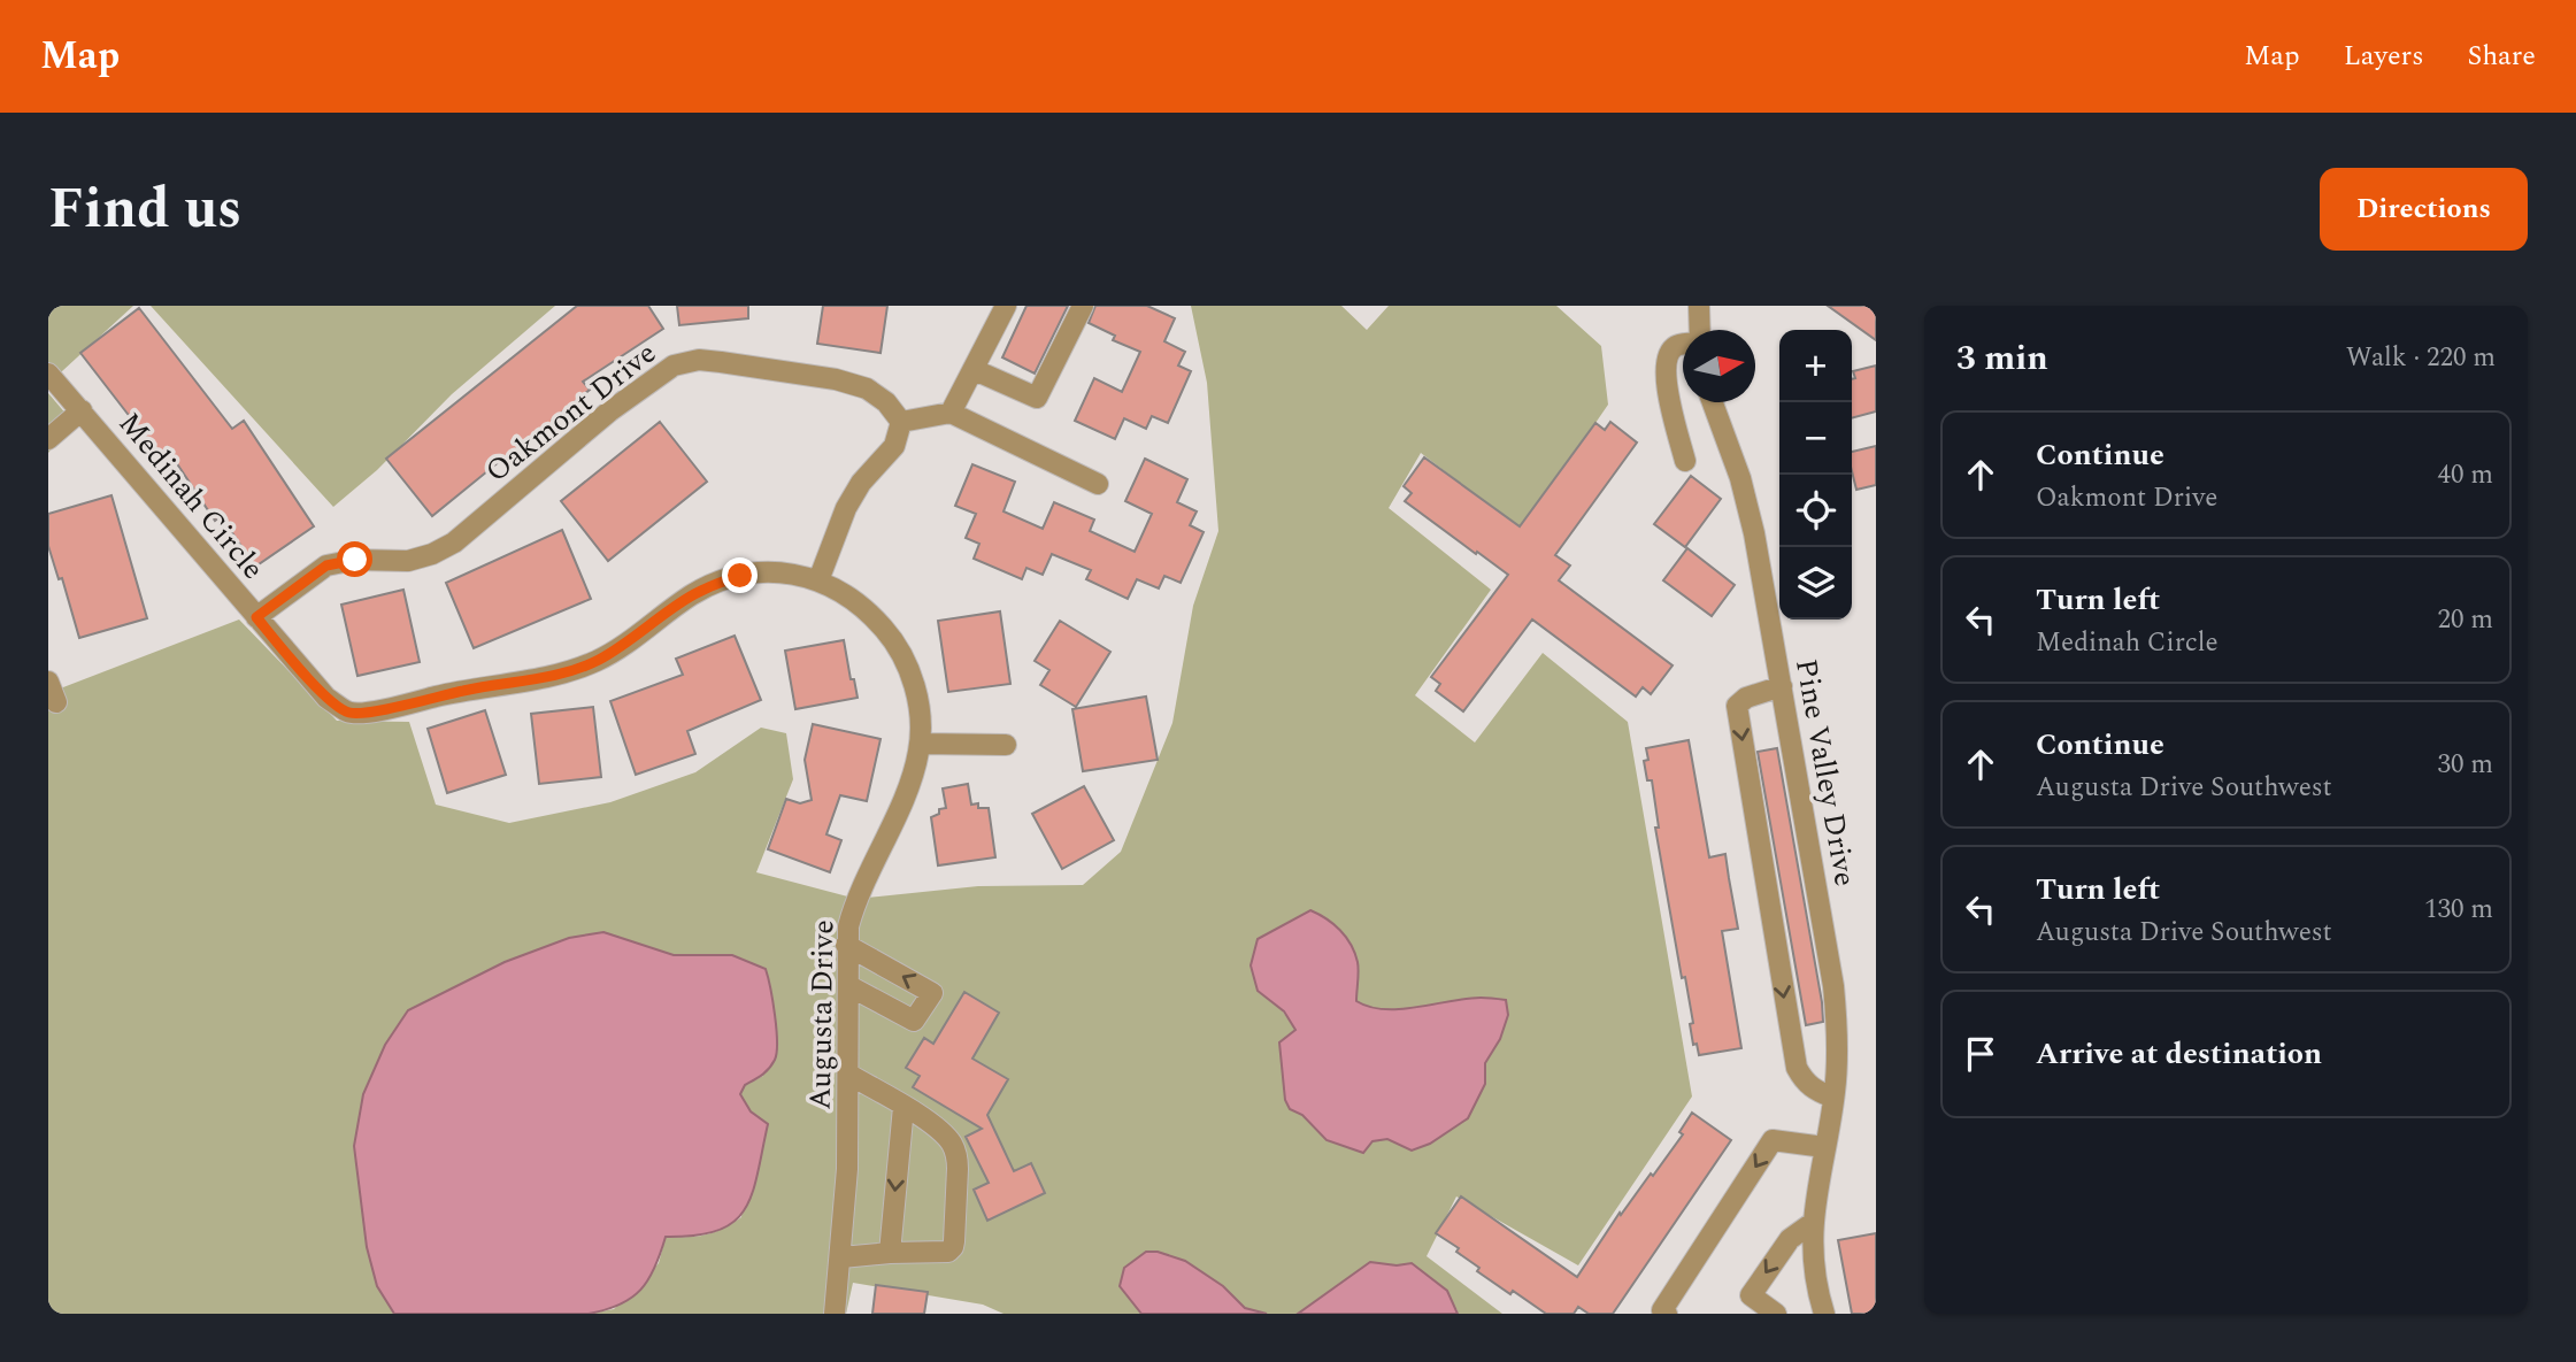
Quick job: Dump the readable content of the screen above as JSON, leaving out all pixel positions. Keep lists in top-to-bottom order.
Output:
{
  "streets": {
    "street": [
      "Oakmont Drive",
      "Medinah Circle",
      "Pine Valley Drive",
      "Augusta Drive"
    ]
  },
  "crossings": [
    ["Oakmont Drive", "Medinah Circle"],
    ["Medinah Circle", "Augusta Drive"]
  ],
  "north": "right",
  "page": {
    "header": "Map",
    "nav": ["Map", "Layers", "Share"],
    "title": "Find us",
    "buttons": "Directions",
    "heading": ["3 min", "Walk · 220 m"],
    "map_buttons": ["+", "−"],
    "list": [
      ["Continue", "Oakmont Drive", "40 m"],
      ["Turn left", "Medinah Circle", "20 m"],
      ["Continue", "Augusta Drive Southwest", "30 m"],
      ["Turn left", "Augusta Drive Southwest", "130 m"],
      "Arrive at destination"
    ]
  }
}
